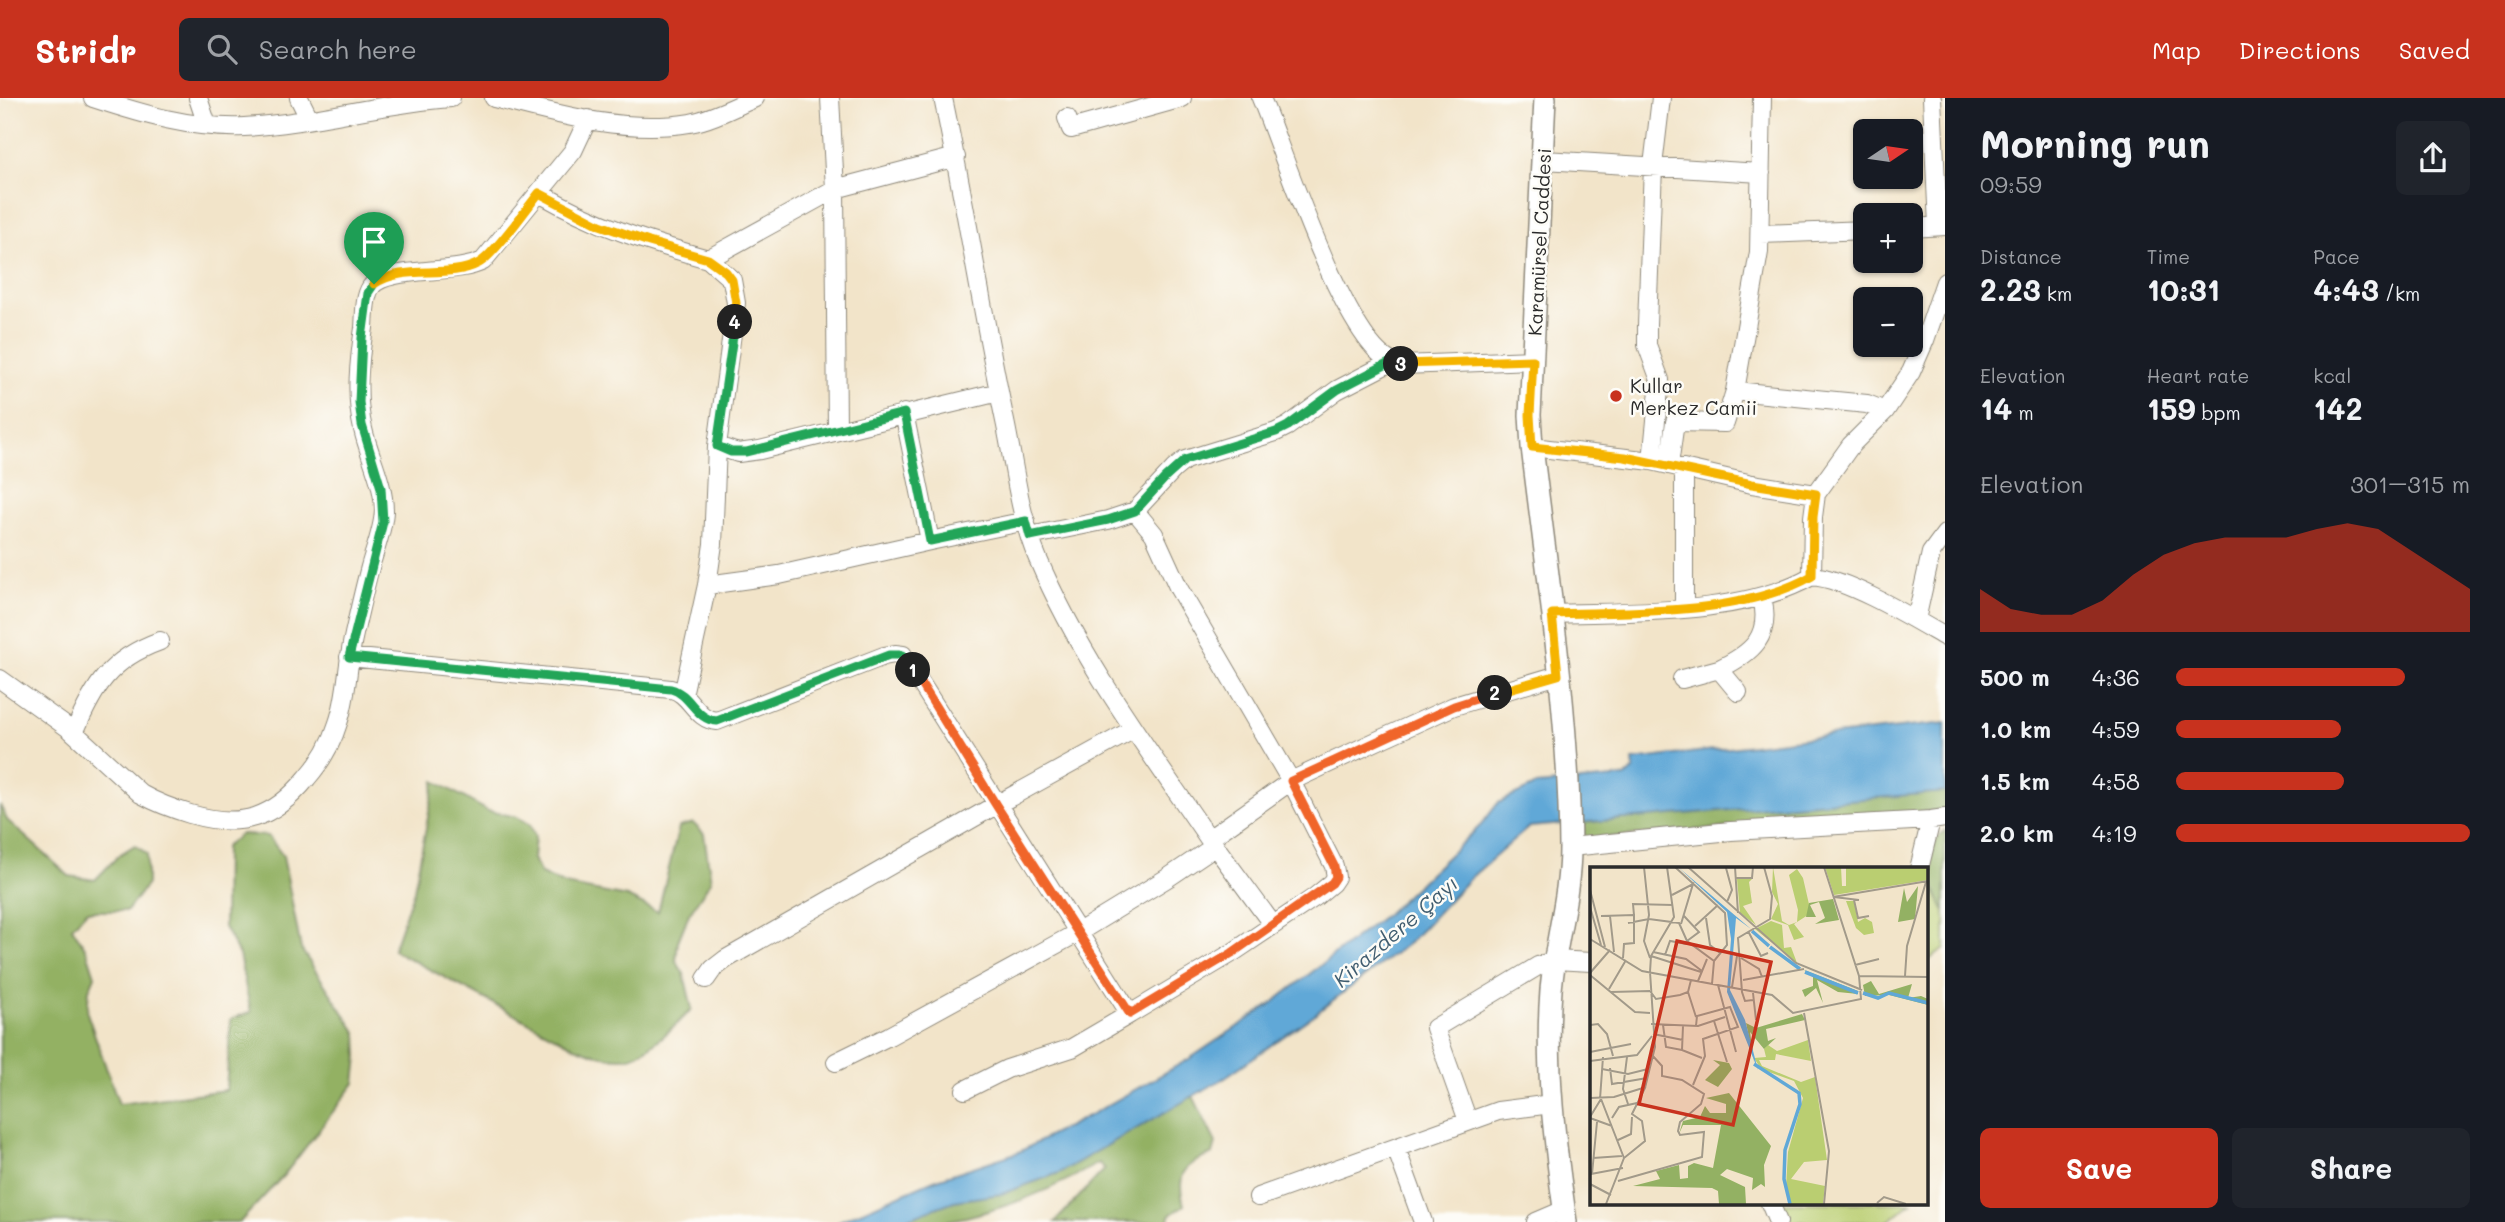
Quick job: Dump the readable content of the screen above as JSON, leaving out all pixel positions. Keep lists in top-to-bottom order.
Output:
{
  "streets": {
    "main road": ["Karamürsel Caddesi"]
  },
  "water": ["Kirazdere Çayı"],
  "places": ["Kullar Merkez Camii"],
  "north": "right",
  "page": {
    "header": "Stridr",
    "search": "Search here",
    "nav": ["Map", "Directions", "Saved"],
    "heading": ["Morning run", "09:59"],
    "map_buttons": ["+", "−"],
    "stats": [
      ["Distance", "2.23 km"],
      ["Time", "10:31"],
      ["Pace", "4:43 /km"],
      ["Elevation", "14 m"],
      ["Heart rate", "159 bpm"],
      ["kcal", "142"]
    ],
    "pins": [
      "4",
      "3",
      "1",
      "2"
    ],
    "chart": ["Elevation", "301–315 m"],
    "list": [
      {
        "name": "500 m",
        "note": "4:36"
      },
      {
        "name": "1.0 km",
        "note": "4:59"
      },
      {
        "name": "1.5 km",
        "note": "4:58"
      },
      {
        "name": "2.0 km",
        "note": "4:19"
      }
    ],
    "buttons": ["Save", "Share"]
  }
}
